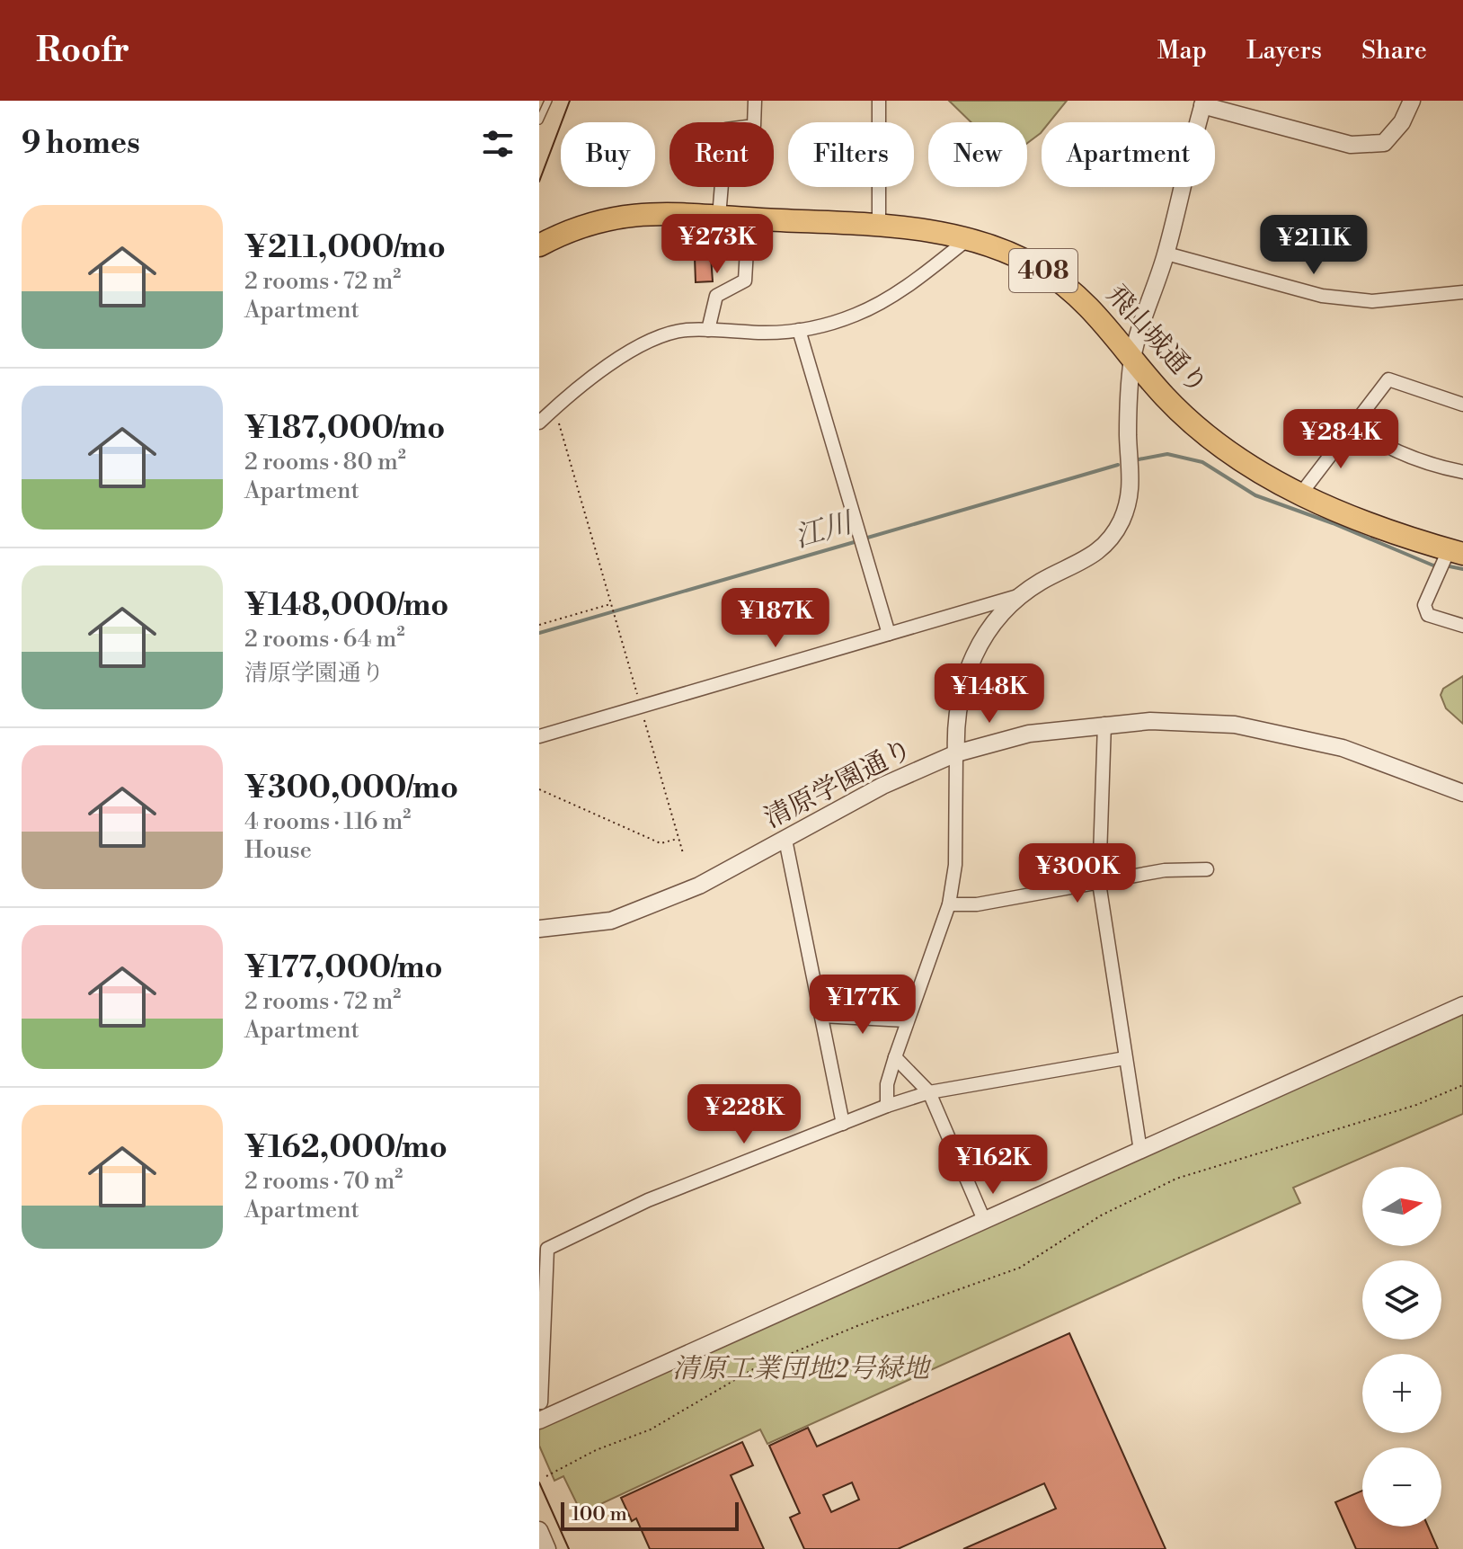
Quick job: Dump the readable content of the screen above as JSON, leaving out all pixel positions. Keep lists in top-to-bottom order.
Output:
{
  "streets": {
    "highway": ["408", "飛山城通り"],
    "street": ["清原学園通り"]
  },
  "water": ["江川"],
  "parks": ["清原工業団地2号緑地"],
  "scale_bar": "100 m",
  "north": "right",
  "page": {
    "header": "Roofr",
    "nav": ["Map", "Layers", "Share"],
    "heading": "9 homes",
    "chip": [
      "Buy",
      "Rent",
      "Filters",
      "New",
      "Apartment"
    ],
    "list": [
      {
        "name": "¥211,000/mo",
        "note": "2 rooms · 72 m² · Apartment"
      },
      {
        "name": "¥187,000/mo",
        "note": "2 rooms · 80 m² · Apartment"
      },
      {
        "name": "¥148,000/mo",
        "note": "2 rooms · 64 m² · 清原学園通り"
      },
      {
        "name": "¥300,000/mo",
        "note": "4 rooms · 116 m² · House"
      },
      {
        "name": "¥177,000/mo",
        "note": "2 rooms · 72 m² · Apartment"
      },
      {
        "name": "¥162,000/mo",
        "note": "2 rooms · 70 m² · Apartment"
      }
    ],
    "price": [
      "¥273K",
      "¥211K",
      "¥284K",
      "¥187K",
      "¥148K",
      "¥300K",
      "¥177K",
      "¥228K",
      "¥162K"
    ],
    "map_buttons": ["+", "−"],
    "scale": "100 m"
  }
}
